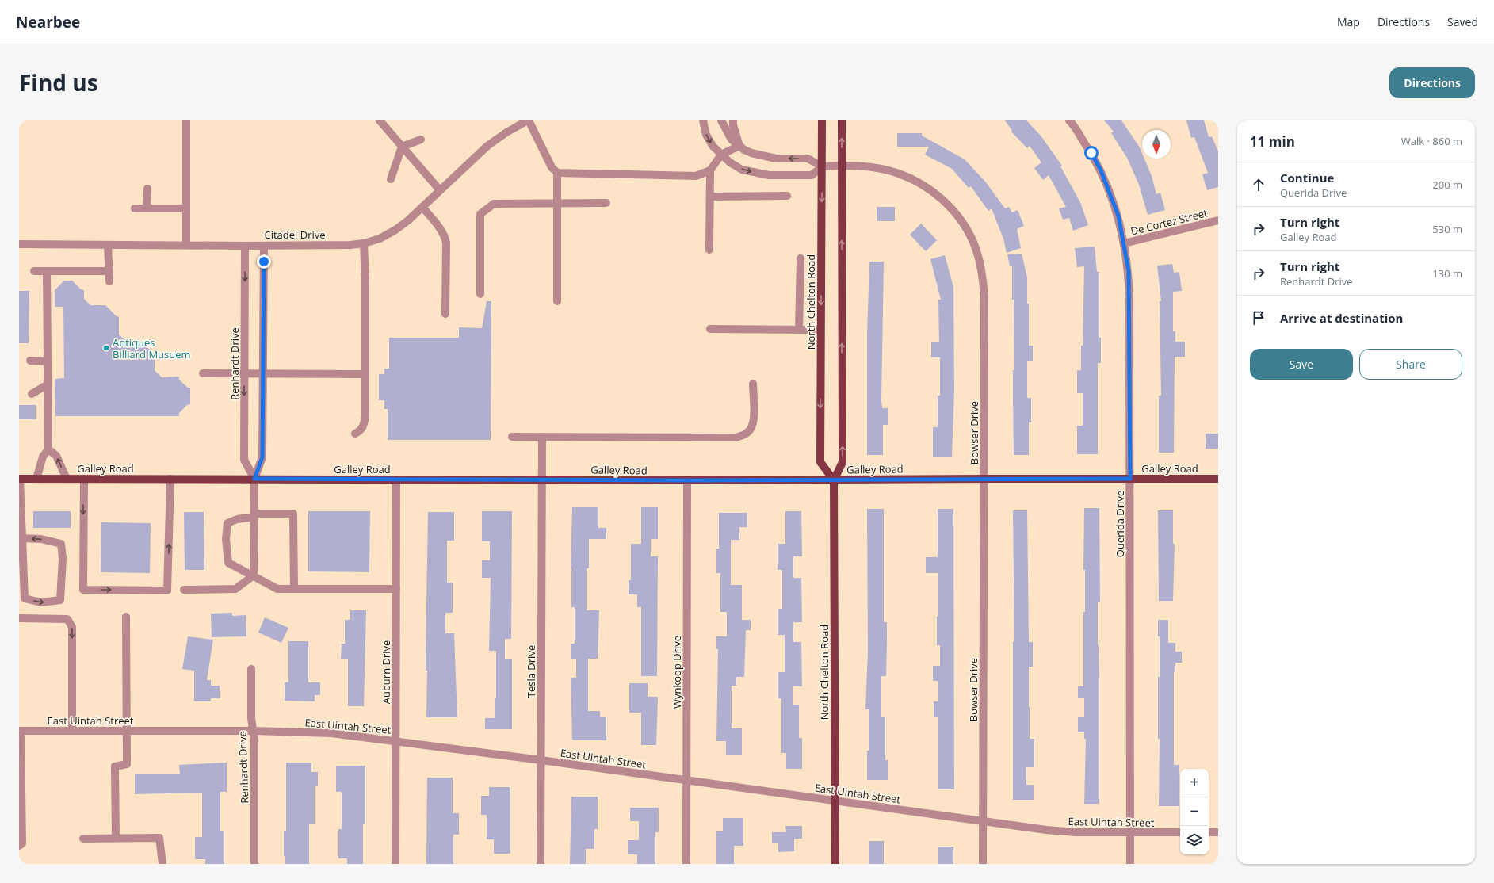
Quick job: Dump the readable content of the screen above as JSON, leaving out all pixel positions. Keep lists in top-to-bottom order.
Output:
{
  "streets": {
    "main road": ["North Chelton Road", "Galley Road"],
    "street": [
      "De Cortez Street",
      "Citadel Drive",
      "Renhardt Drive",
      "Bowser Drive",
      "Querida Drive",
      "Tesla Drive",
      "Auburn Drive",
      "Wynkoop Drive",
      "East Uintah Street"
    ]
  },
  "crossings": [
    ["De Cortez Street", "Querida Drive"],
    ["Citadel Drive", "Renhardt Drive"],
    ["North Chelton Road", "Bowser Drive"],
    ["North Chelton Road", "Galley Road"],
    ["North Chelton Road", "East Uintah Street"],
    ["Renhardt Drive", "Galley Road"],
    ["Renhardt Drive", "East Uintah Street"],
    ["Bowser Drive", "Galley Road"],
    ["Bowser Drive", "East Uintah Street"],
    ["Galley Road", "Querida Drive"],
    ["Galley Road", "Tesla Drive"],
    ["Galley Road", "Auburn Drive"],
    ["Galley Road", "Wynkoop Drive"],
    ["Querida Drive", "East Uintah Street"],
    ["Tesla Drive", "East Uintah Street"],
    ["Auburn Drive", "East Uintah Street"],
    ["Wynkoop Drive", "East Uintah Street"]
  ],
  "places": ["Antiques Billiard Musuem"],
  "north": "bottom",
  "page": {
    "header": "Nearbee",
    "nav": ["Map", "Directions", "Saved"],
    "title": "Find us",
    "buttons": [
      "Directions",
      ["Save", "Share"]
    ],
    "heading": ["11 min", "Walk · 860 m"],
    "list": [
      ["Continue", "Querida Drive", "200 m"],
      ["Turn right", "Galley Road", "530 m"],
      ["Turn right", "Renhardt Drive", "130 m"],
      "Arrive at destination"
    ],
    "map_buttons": ["+", "−"]
  }
}
